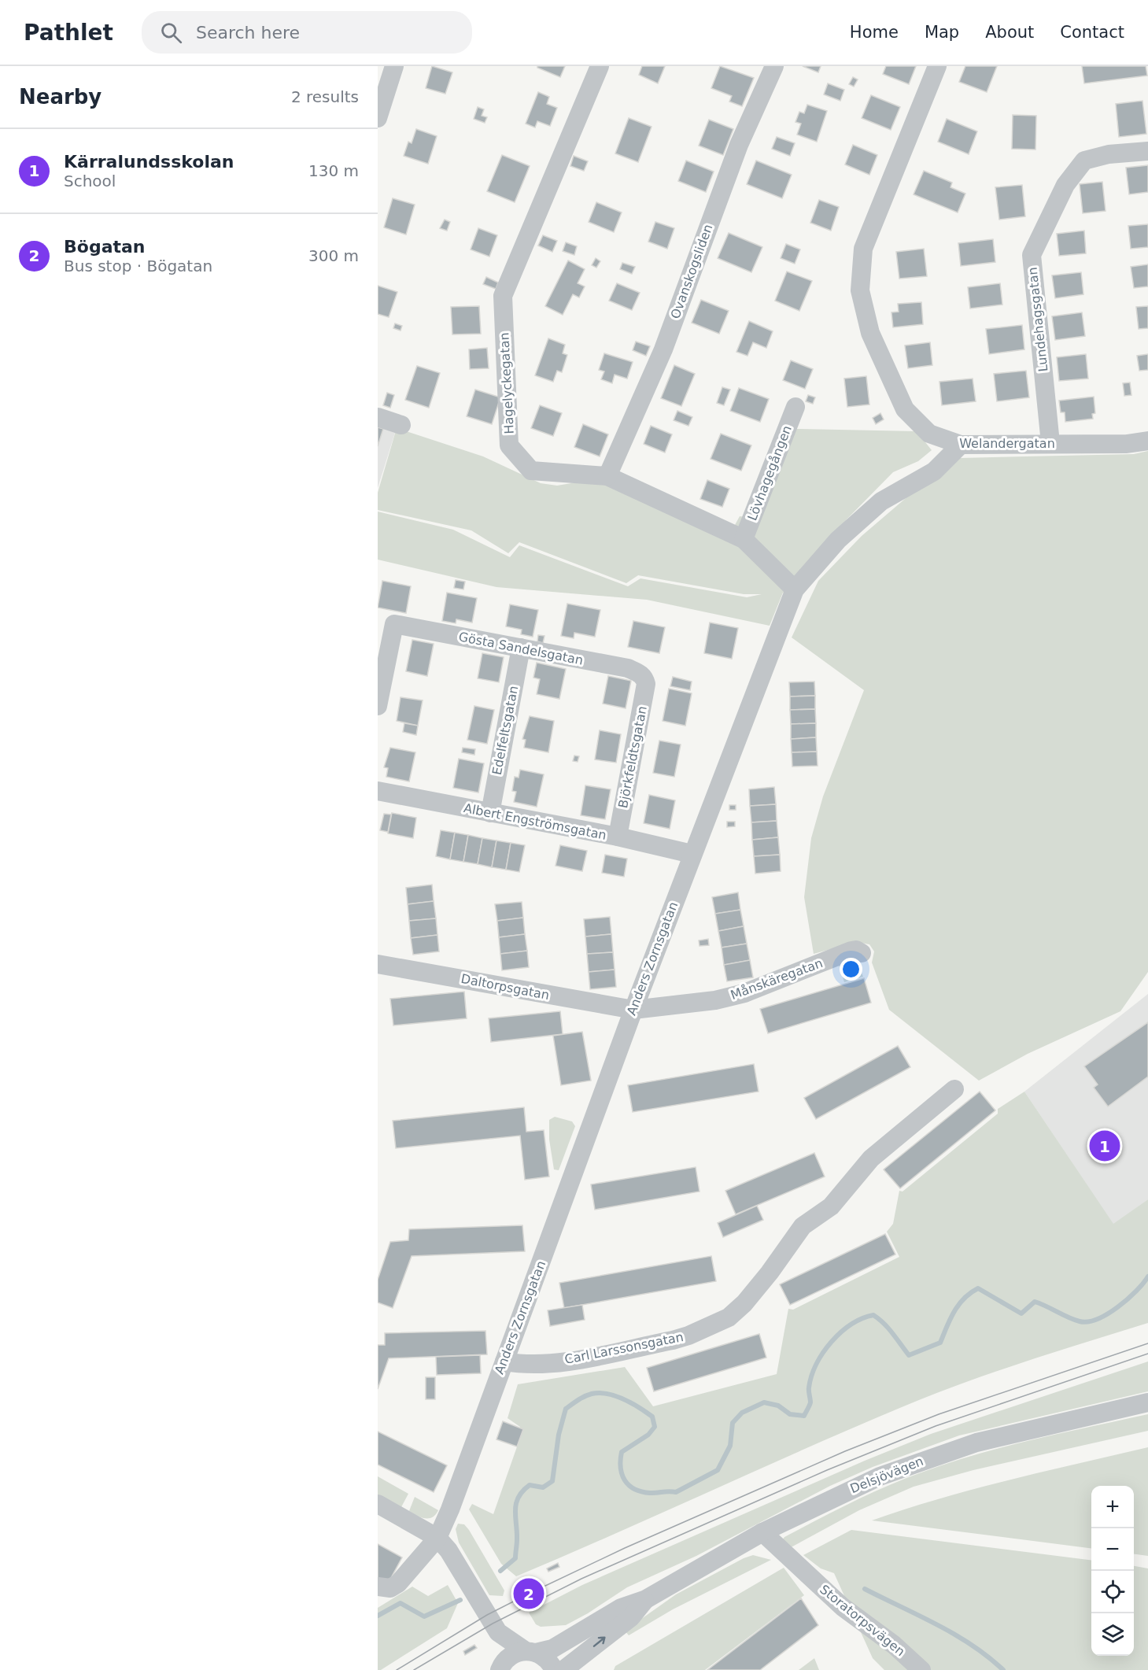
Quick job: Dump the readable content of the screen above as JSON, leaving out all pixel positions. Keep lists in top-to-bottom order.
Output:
{
  "streets": {
    "street": [
      "Ovanskogsliden",
      "Lundehagsgatan",
      "Hagelyckegatan",
      "Welandergatan",
      "Lövhagegången",
      "Gösta Sandelsgatan",
      "Edelfeltsgatan",
      "Björkfeldtsgatan",
      "Albert Engströmsgatan",
      "Anders Zornsgatan",
      "Månskäregatan",
      "Daltorpsgatan",
      "Carl Larssonsgatan",
      "Delsjövägen",
      "Storatorpsvägen"
    ]
  },
  "crossings": [
    ["Ovanskogsliden", "Hagelyckegatan"],
    ["Lundehagsgatan", "Welandergatan"],
    ["Hagelyckegatan", "Lövhagegången"],
    ["Hagelyckegatan", "Anders Zornsgatan"],
    ["Welandergatan", "Anders Zornsgatan"],
    ["Gösta Sandelsgatan", "Edelfeltsgatan"],
    ["Gösta Sandelsgatan", "Björkfeldtsgatan"],
    ["Edelfeltsgatan", "Albert Engströmsgatan"],
    ["Björkfeldtsgatan", "Albert Engströmsgatan"],
    ["Albert Engströmsgatan", "Anders Zornsgatan"],
    ["Anders Zornsgatan", "Månskäregatan"],
    ["Anders Zornsgatan", "Daltorpsgatan"],
    ["Anders Zornsgatan", "Carl Larssonsgatan"],
    ["Månskäregatan", "Daltorpsgatan"],
    ["Delsjövägen", "Storatorpsvägen"]
  ],
  "page": {
    "header": "Pathlet",
    "search": "Search here",
    "nav": [
      "Home",
      "Map",
      "About",
      "Contact"
    ],
    "heading": ["Nearby", "2 results"],
    "list": [
      {
        "mark": "1",
        "name": "Kärralundsskolan",
        "note": "School",
        "value": "130 m"
      },
      {
        "mark": "2",
        "name": "Bögatan",
        "note": "Bus stop · Bögatan",
        "value": "300 m"
      }
    ],
    "pins": ["1", "2"],
    "map_buttons": ["+", "−"]
  }
}
